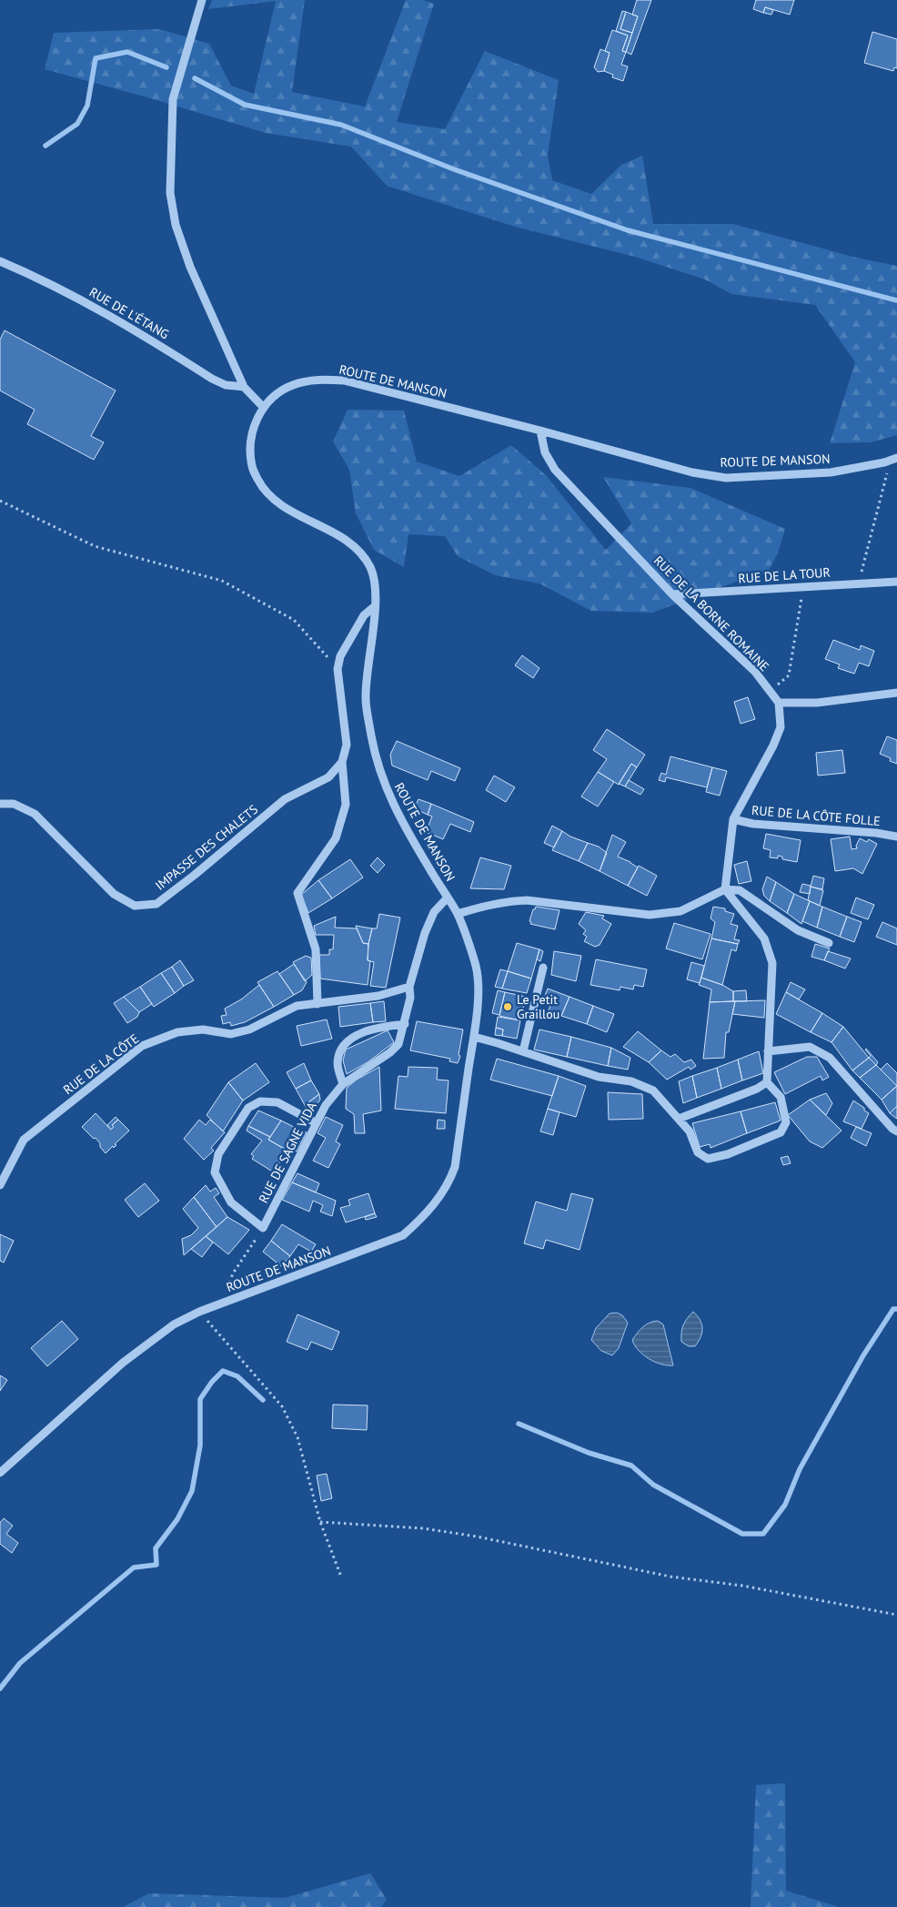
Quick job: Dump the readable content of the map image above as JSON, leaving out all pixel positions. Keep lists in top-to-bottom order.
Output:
{
  "streets": {
    "street": [
      "RUE DE L'ÉTANG",
      "ROUTE DE MANSON",
      "RUE DE LA TOUR",
      "RUE DE LA BORNE ROMAINE",
      "RUE DE LA CÔTE FOLLE",
      "IMPASSE DES CHALETS",
      "RUE DE LA CÔTE",
      "RUE DE SAGNE VIDA"
    ]
  },
  "crossings": [
    ["ROUTE DE MANSON", "RUE DE LA BORNE ROMAINE"],
    ["ROUTE DE MANSON", "RUE DE SAGNE VIDA"],
    ["RUE DE LA TOUR", "RUE DE LA BORNE ROMAINE"],
    ["RUE DE LA CÔTE", "RUE DE SAGNE VIDA"]
  ],
  "places": ["Le Petit Graillou"]
}
